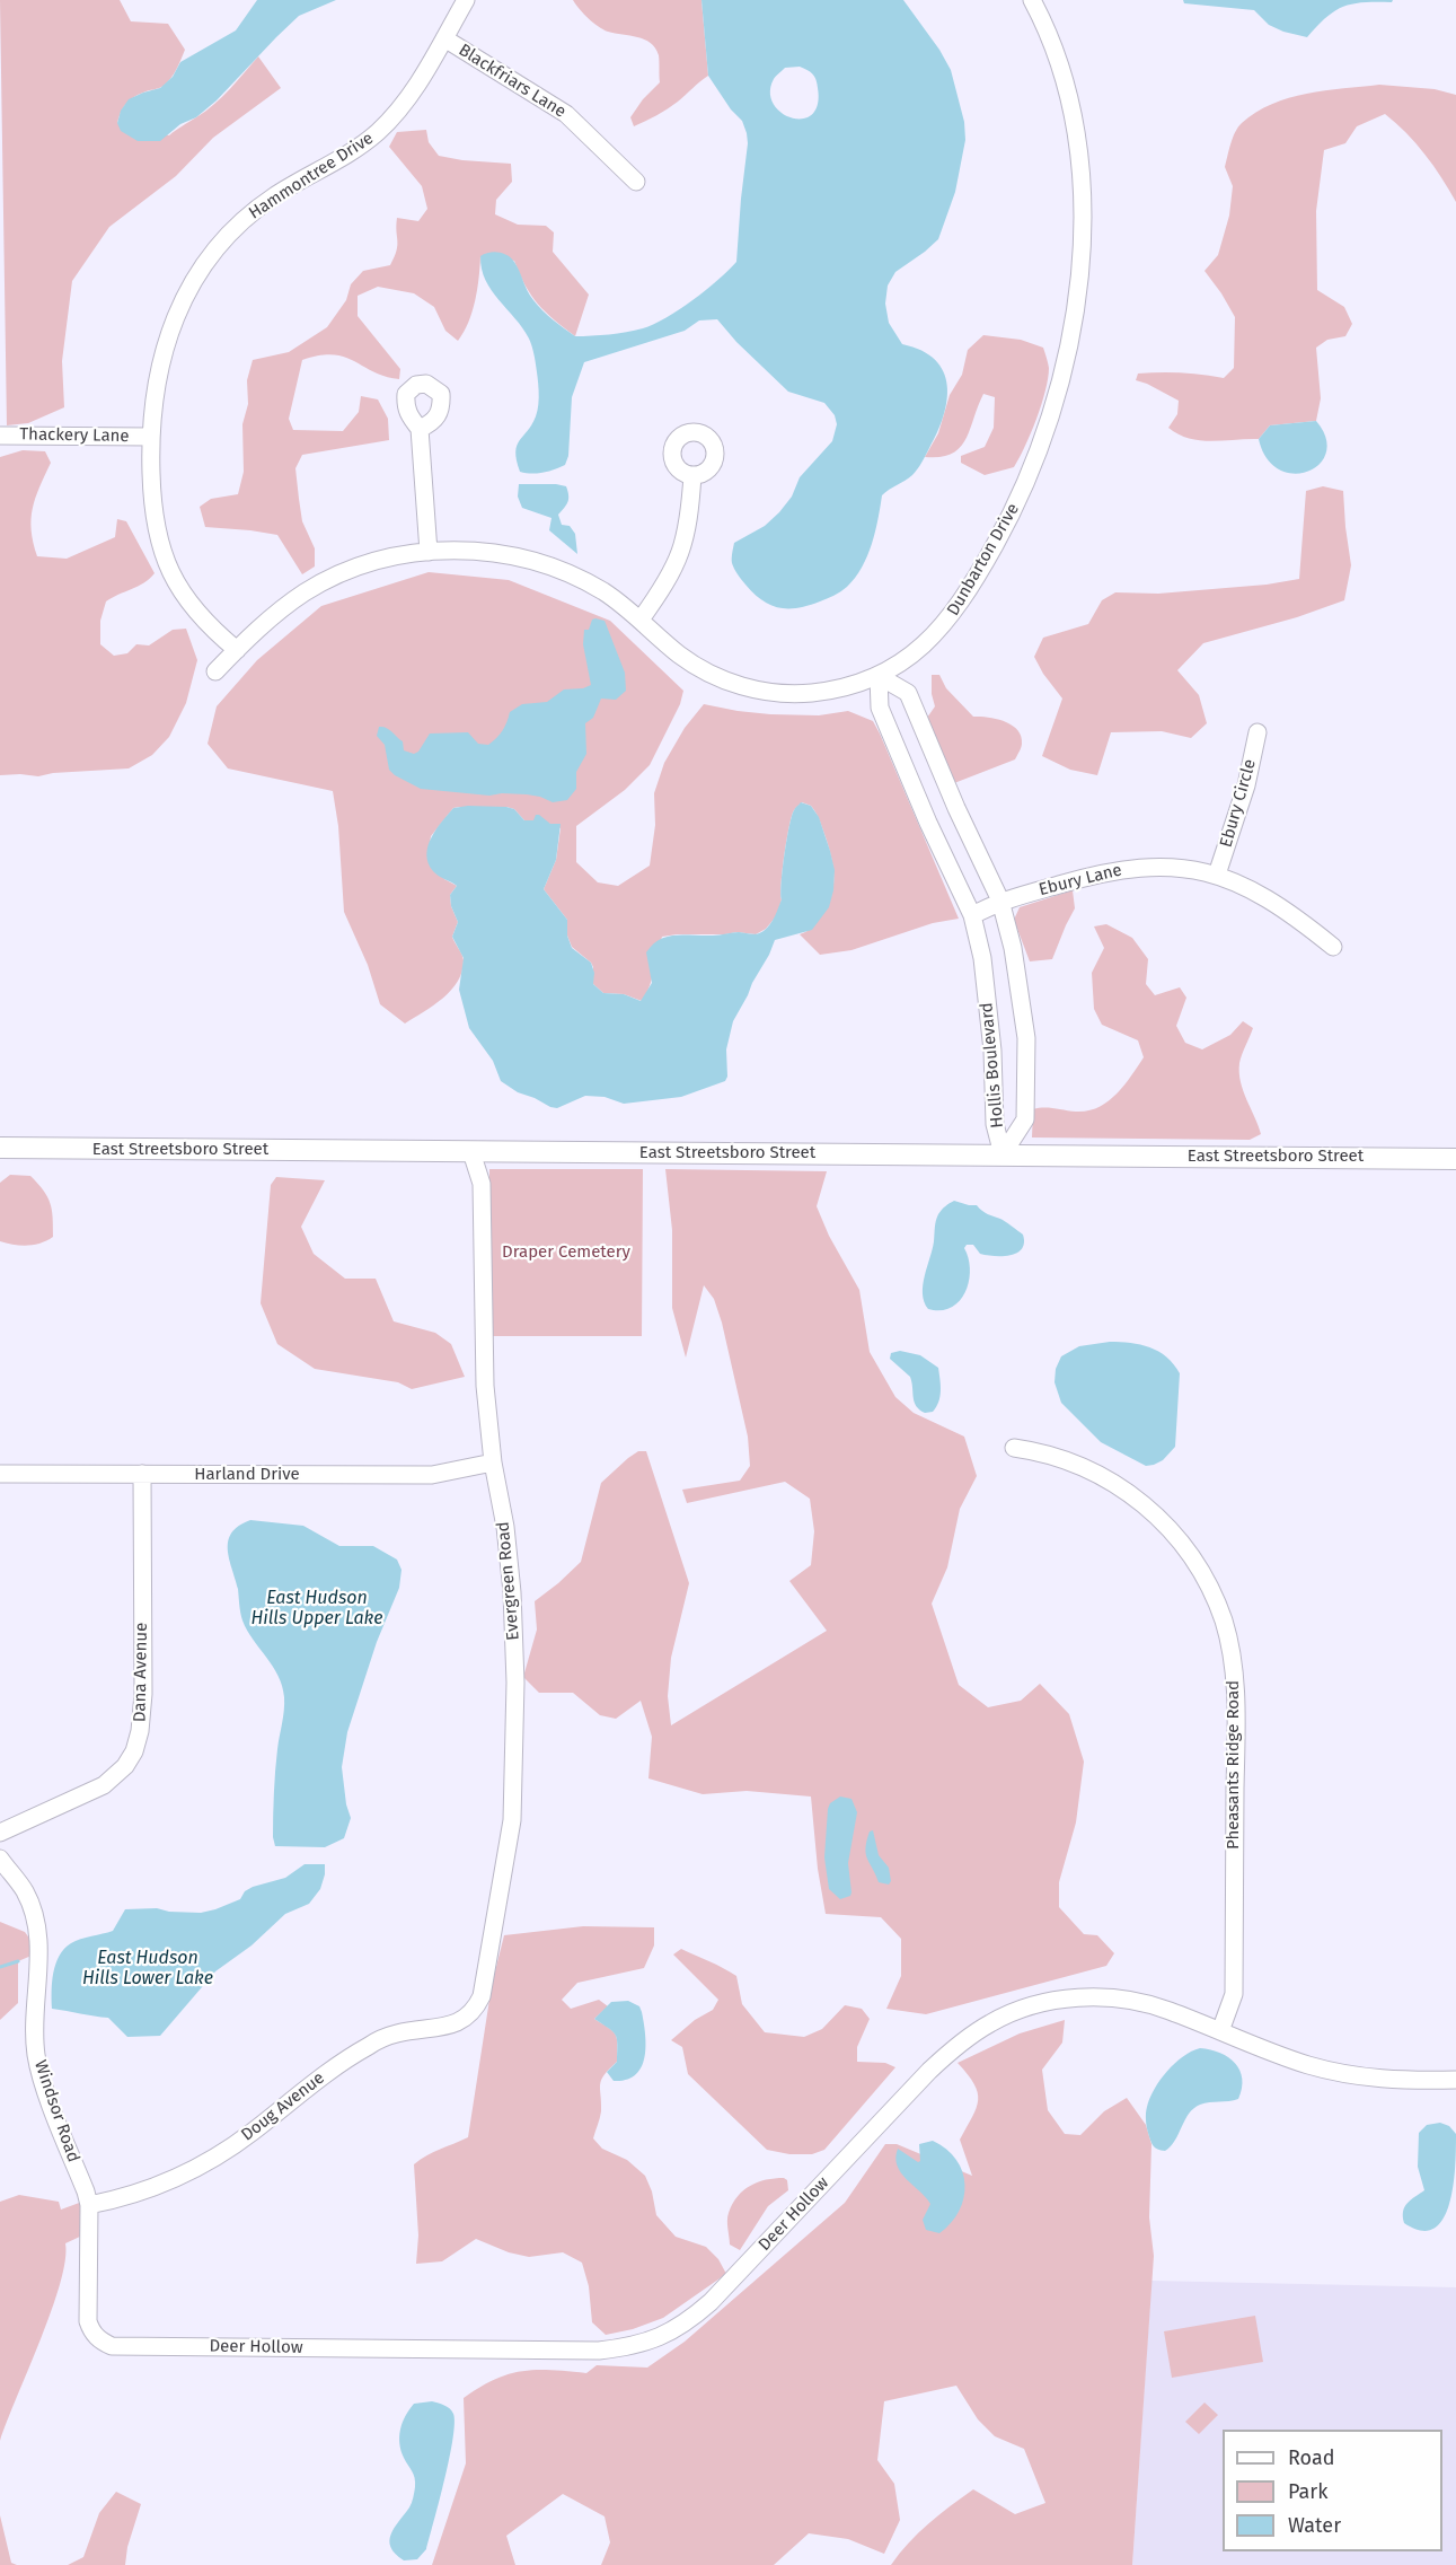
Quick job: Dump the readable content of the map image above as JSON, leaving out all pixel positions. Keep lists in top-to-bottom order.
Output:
{
  "streets": {
    "main road": ["East Streetsboro Street"],
    "street": [
      "Blackfriars Lane",
      "Hammontree Drive",
      "Thackery Lane",
      "Dunbarton Drive",
      "Ebury Circle",
      "Ebury Lane",
      "Hollis Boulevard",
      "Harland Drive",
      "Evergreen Road",
      "Dana Avenue",
      "Pheasants Ridge Road",
      "Doug Avenue",
      "Windsor Road",
      "Deer Hollow"
    ]
  },
  "crossings": [
    ["Blackfriars Lane", "Hammontree Drive"],
    ["Hammontree Drive", "Thackery Lane"],
    ["Hammontree Drive", "Dunbarton Drive"],
    ["Dunbarton Drive", "Hollis Boulevard"],
    ["Ebury Circle", "Ebury Lane"],
    ["Ebury Lane", "Hollis Boulevard"],
    ["Hollis Boulevard", "East Streetsboro Street"],
    ["East Streetsboro Street", "Evergreen Road"],
    ["Harland Drive", "Evergreen Road"],
    ["Harland Drive", "Dana Avenue"],
    ["Evergreen Road", "Doug Avenue"],
    ["Pheasants Ridge Road", "Deer Hollow"],
    ["Doug Avenue", "Windsor Road"],
    ["Windsor Road", "Deer Hollow"]
  ],
  "water": ["East Hudson Hills Upper Lake", "East Hudson Hills Lower Lake"],
  "parks": ["Draper Cemetery"],
  "legend": ["Road", "Park", "Water"]
}
